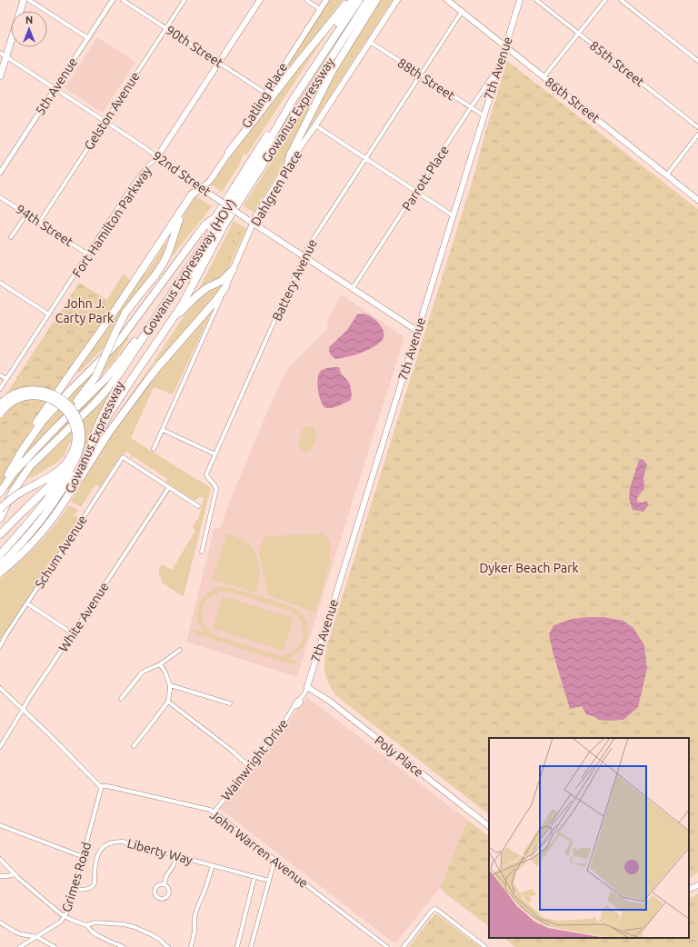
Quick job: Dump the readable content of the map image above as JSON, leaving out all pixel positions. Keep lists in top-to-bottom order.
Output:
{
  "streets": {
    "highway": ["Gowanus Expressway", "Gowanus Expressway (HOV)"],
    "main road": [
      "7th Avenue",
      "Gatling Place",
      "86th Street",
      "92nd Street",
      "Dahlgren Place",
      "Fort Hamilton Parkway",
      "Poly Place"
    ],
    "street": [
      "90th Street",
      "85th Street",
      "88th Street",
      "5th Avenue",
      "Gelston Avenue",
      "Parrott Place",
      "94th Street",
      "Battery Avenue",
      "Schum Avenue",
      "White Avenue",
      "Wainwright Drive",
      "John Warren Avenue",
      "Liberty Way",
      "Grimes Road"
    ]
  },
  "crossings": [
    ["90th Street", "Gatling Place"],
    ["90th Street", "Gelston Avenue"],
    ["90th Street", "Fort Hamilton Parkway"],
    ["7th Avenue", "88th Street"],
    ["7th Avenue", "86th Street"],
    ["7th Avenue", "92nd Street"],
    ["7th Avenue", "Parrott Place"],
    ["7th Avenue", "Poly Place"],
    ["7th Avenue", "Wainwright Drive"],
    ["88th Street", "Parrott Place"],
    ["88th Street", "Dahlgren Place"],
    ["88th Street", "Battery Avenue"],
    ["5th Avenue", "92nd Street"],
    ["Gatling Place", "92nd Street"],
    ["86th Street", "Battery Avenue"],
    ["Gelston Avenue", "92nd Street"],
    ["Gelston Avenue", "94th Street"],
    ["92nd Street", "Parrott Place"],
    ["92nd Street", "Dahlgren Place"],
    ["92nd Street", "Fort Hamilton Parkway"],
    ["92nd Street", "Battery Avenue"],
    ["Fort Hamilton Parkway", "94th Street"],
    ["Schum Avenue", "White Avenue"],
    ["Wainwright Drive", "John Warren Avenue"],
    ["John Warren Avenue", "Grimes Road"],
    ["Liberty Way", "Grimes Road"]
  ],
  "parks": ["John J. Carty Park", "Dyker Beach Park"],
  "north": "top"
}
